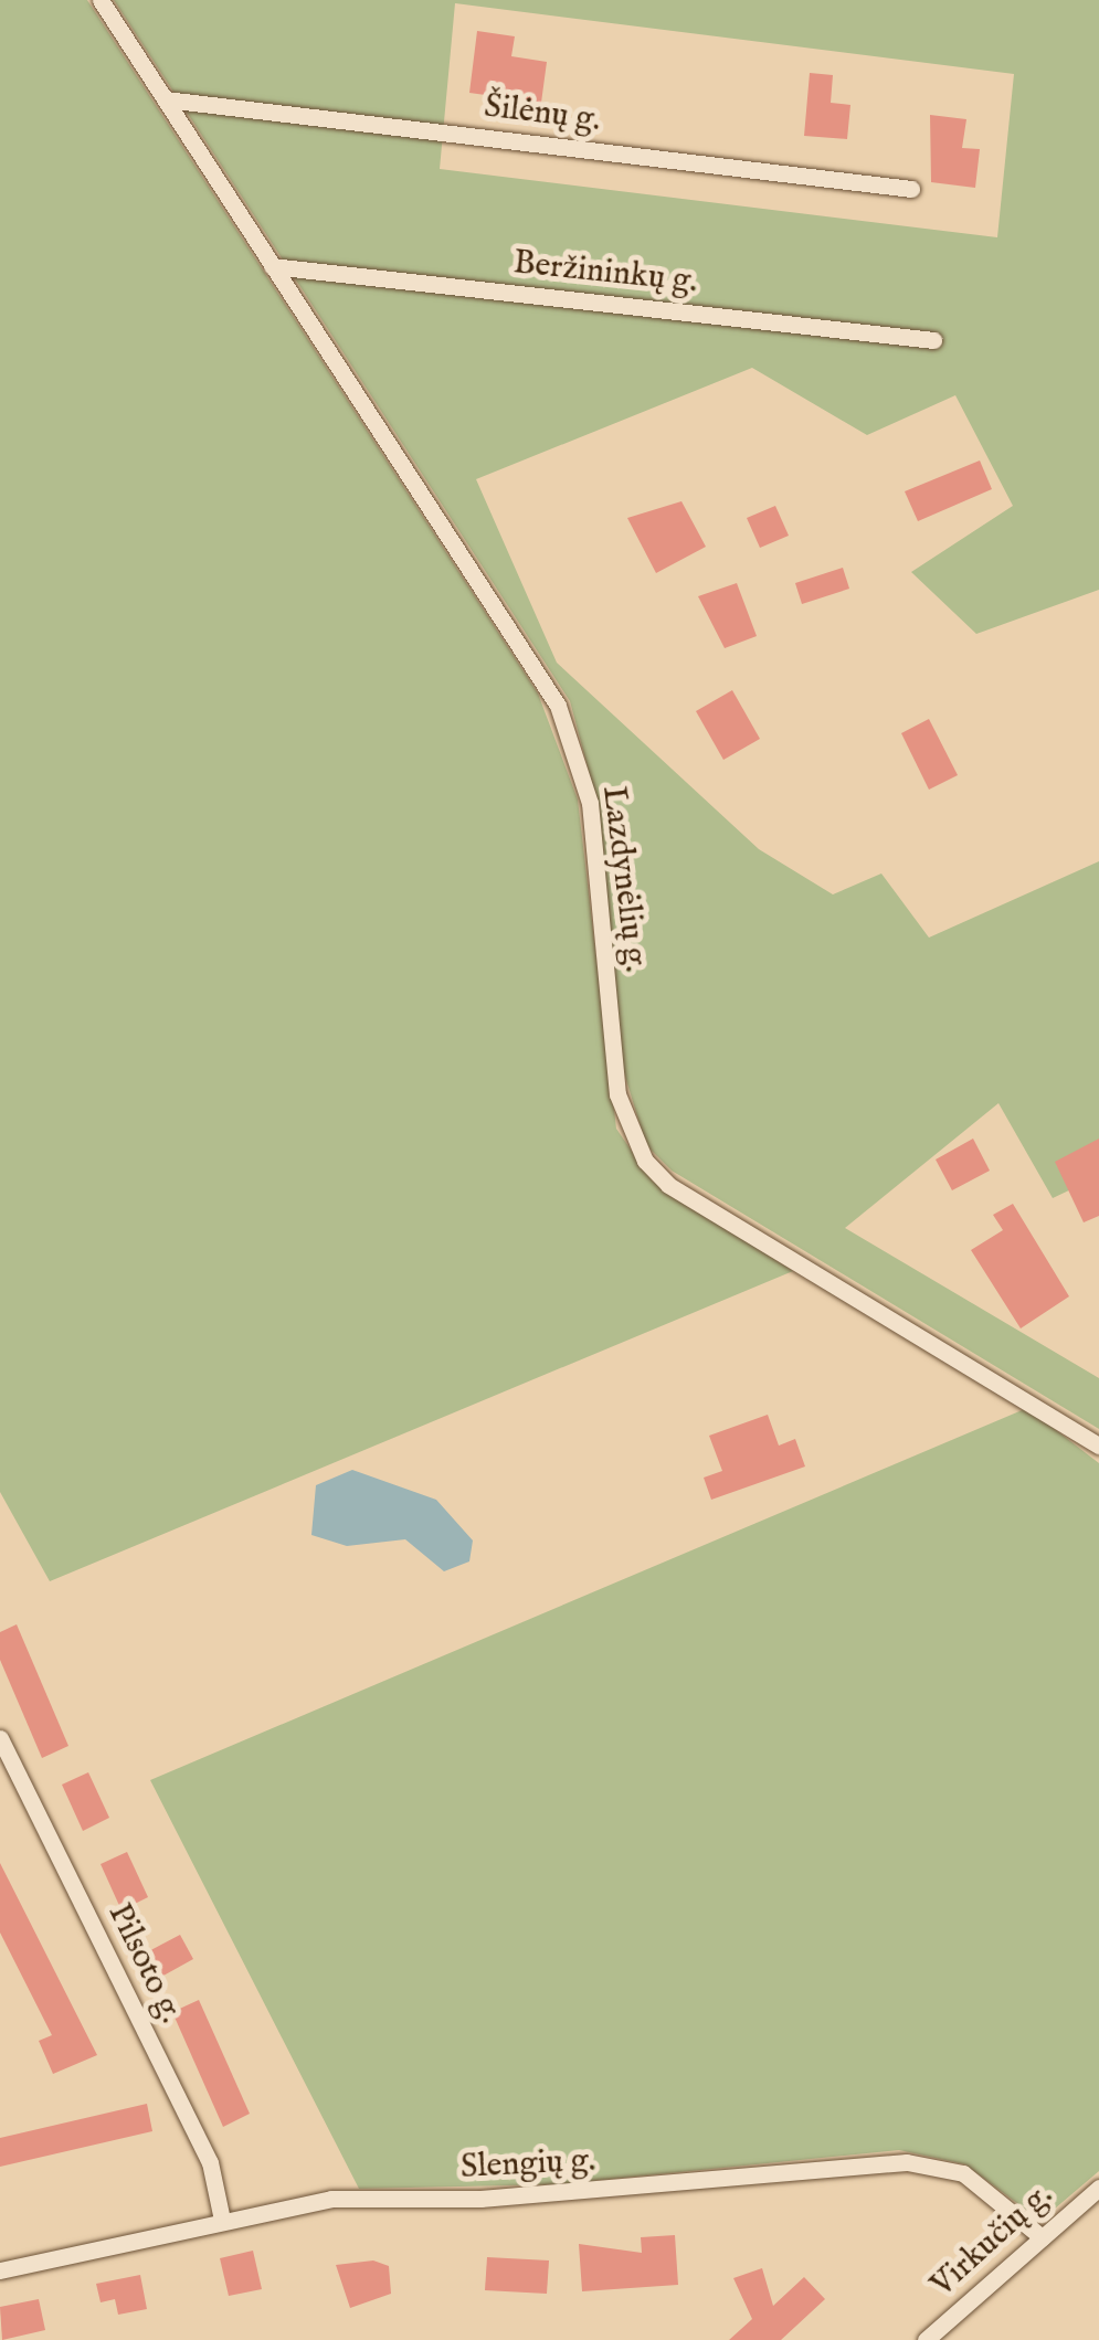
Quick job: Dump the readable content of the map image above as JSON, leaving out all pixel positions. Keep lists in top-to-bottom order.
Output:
{
  "streets": {
    "street": [
      "Šilėnų g.",
      "Beržininkų g.",
      "Lazdynėlių g.",
      "Pilsoto g.",
      "Slengių g.",
      "Virkučių g."
    ]
  },
  "crossings": [
    ["Šilėnų g.", "Lazdynėlių g."],
    ["Beržininkų g.", "Lazdynėlių g."],
    ["Pilsoto g.", "Slengių g."],
    ["Slengių g.", "Virkučių g."]
  ]
}
